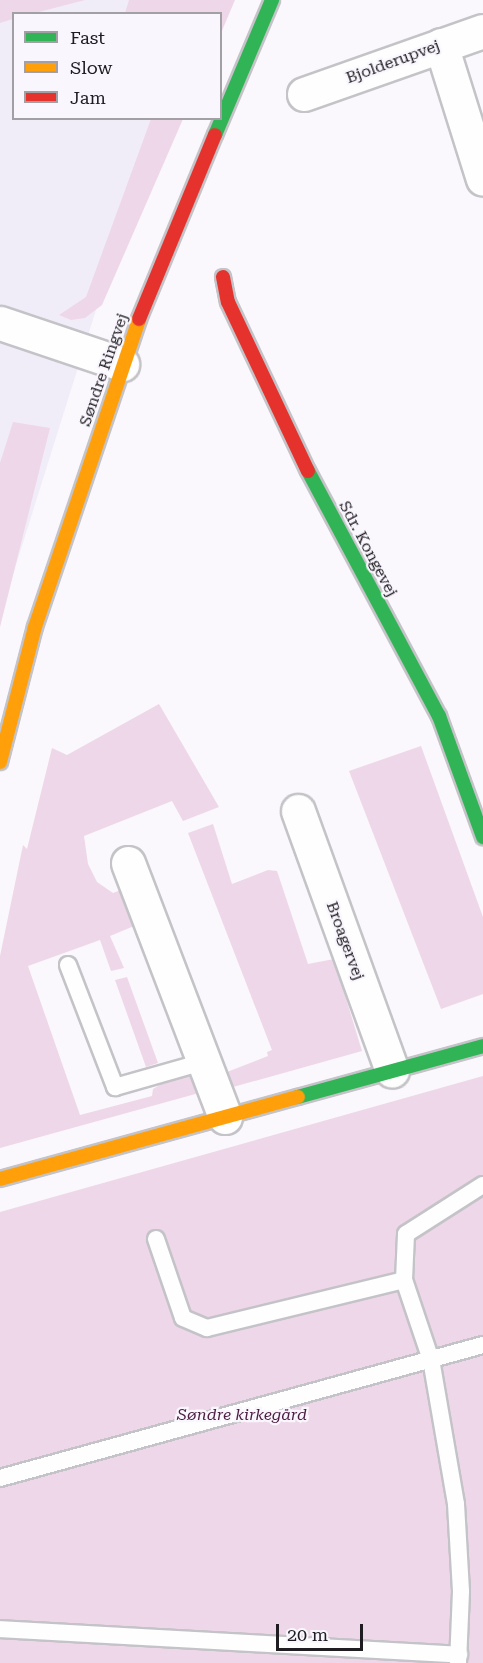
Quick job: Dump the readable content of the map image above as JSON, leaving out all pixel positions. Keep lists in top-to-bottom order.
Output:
{
  "streets": {
    "street": [
      "Bjolderupvej",
      "Søndre Ringvej",
      "Sdr. Kongevej",
      "Broagervej"
    ]
  },
  "parks": ["Søndre kirkegård"],
  "legend": ["Fast", "Slow", "Jam"],
  "scale_bar": "20 m"
}
